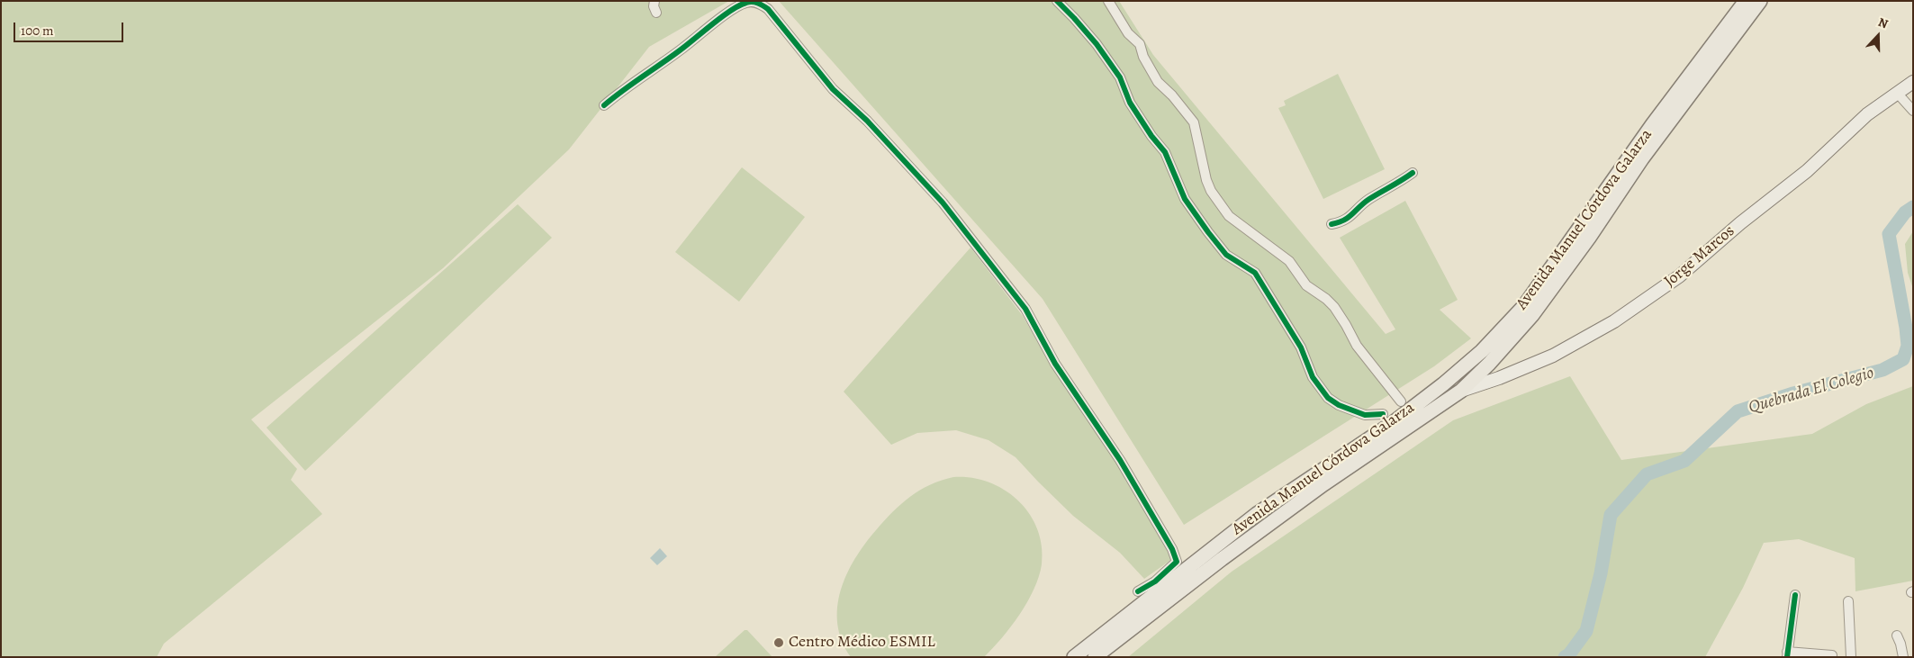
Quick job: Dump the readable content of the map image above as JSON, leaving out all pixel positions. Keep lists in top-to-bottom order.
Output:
{
  "streets": {
    "main road": ["Avenida Manuel Córdova Galarza", "Jorge Marcos"]
  },
  "crossings": [
    ["Avenida Manuel Córdova Galarza", "Jorge Marcos"]
  ],
  "water": ["Quebrada El Colegio"],
  "places": ["Centro Médico ESMIL"],
  "scale_bar": "100 m",
  "north": "top"
}
